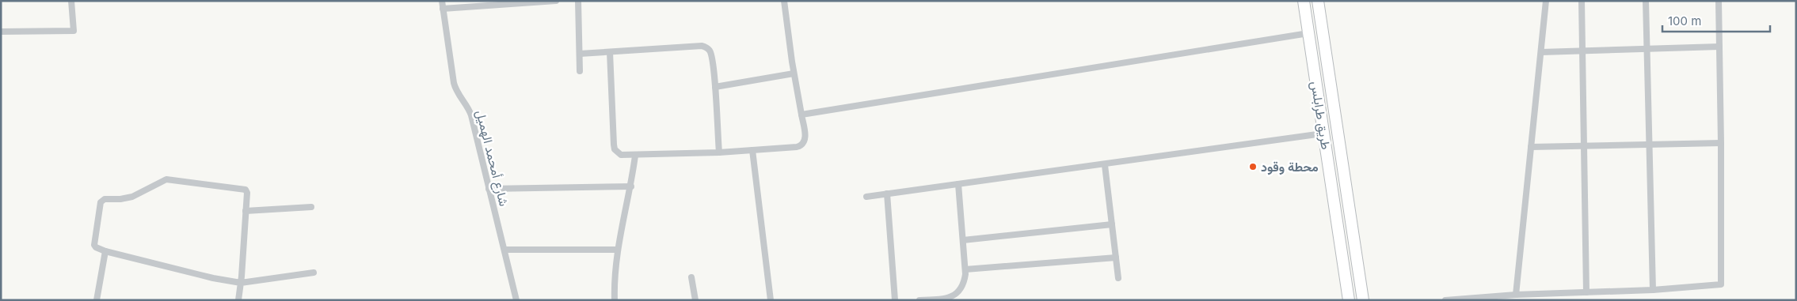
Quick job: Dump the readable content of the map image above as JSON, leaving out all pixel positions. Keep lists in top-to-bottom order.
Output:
{
  "streets": {
    "highway": ["طريق طرابلس"],
    "street": ["شارع أمحمد الهميل"]
  },
  "places": ["محطة وقود"],
  "scale_bar": "100 m"
}
